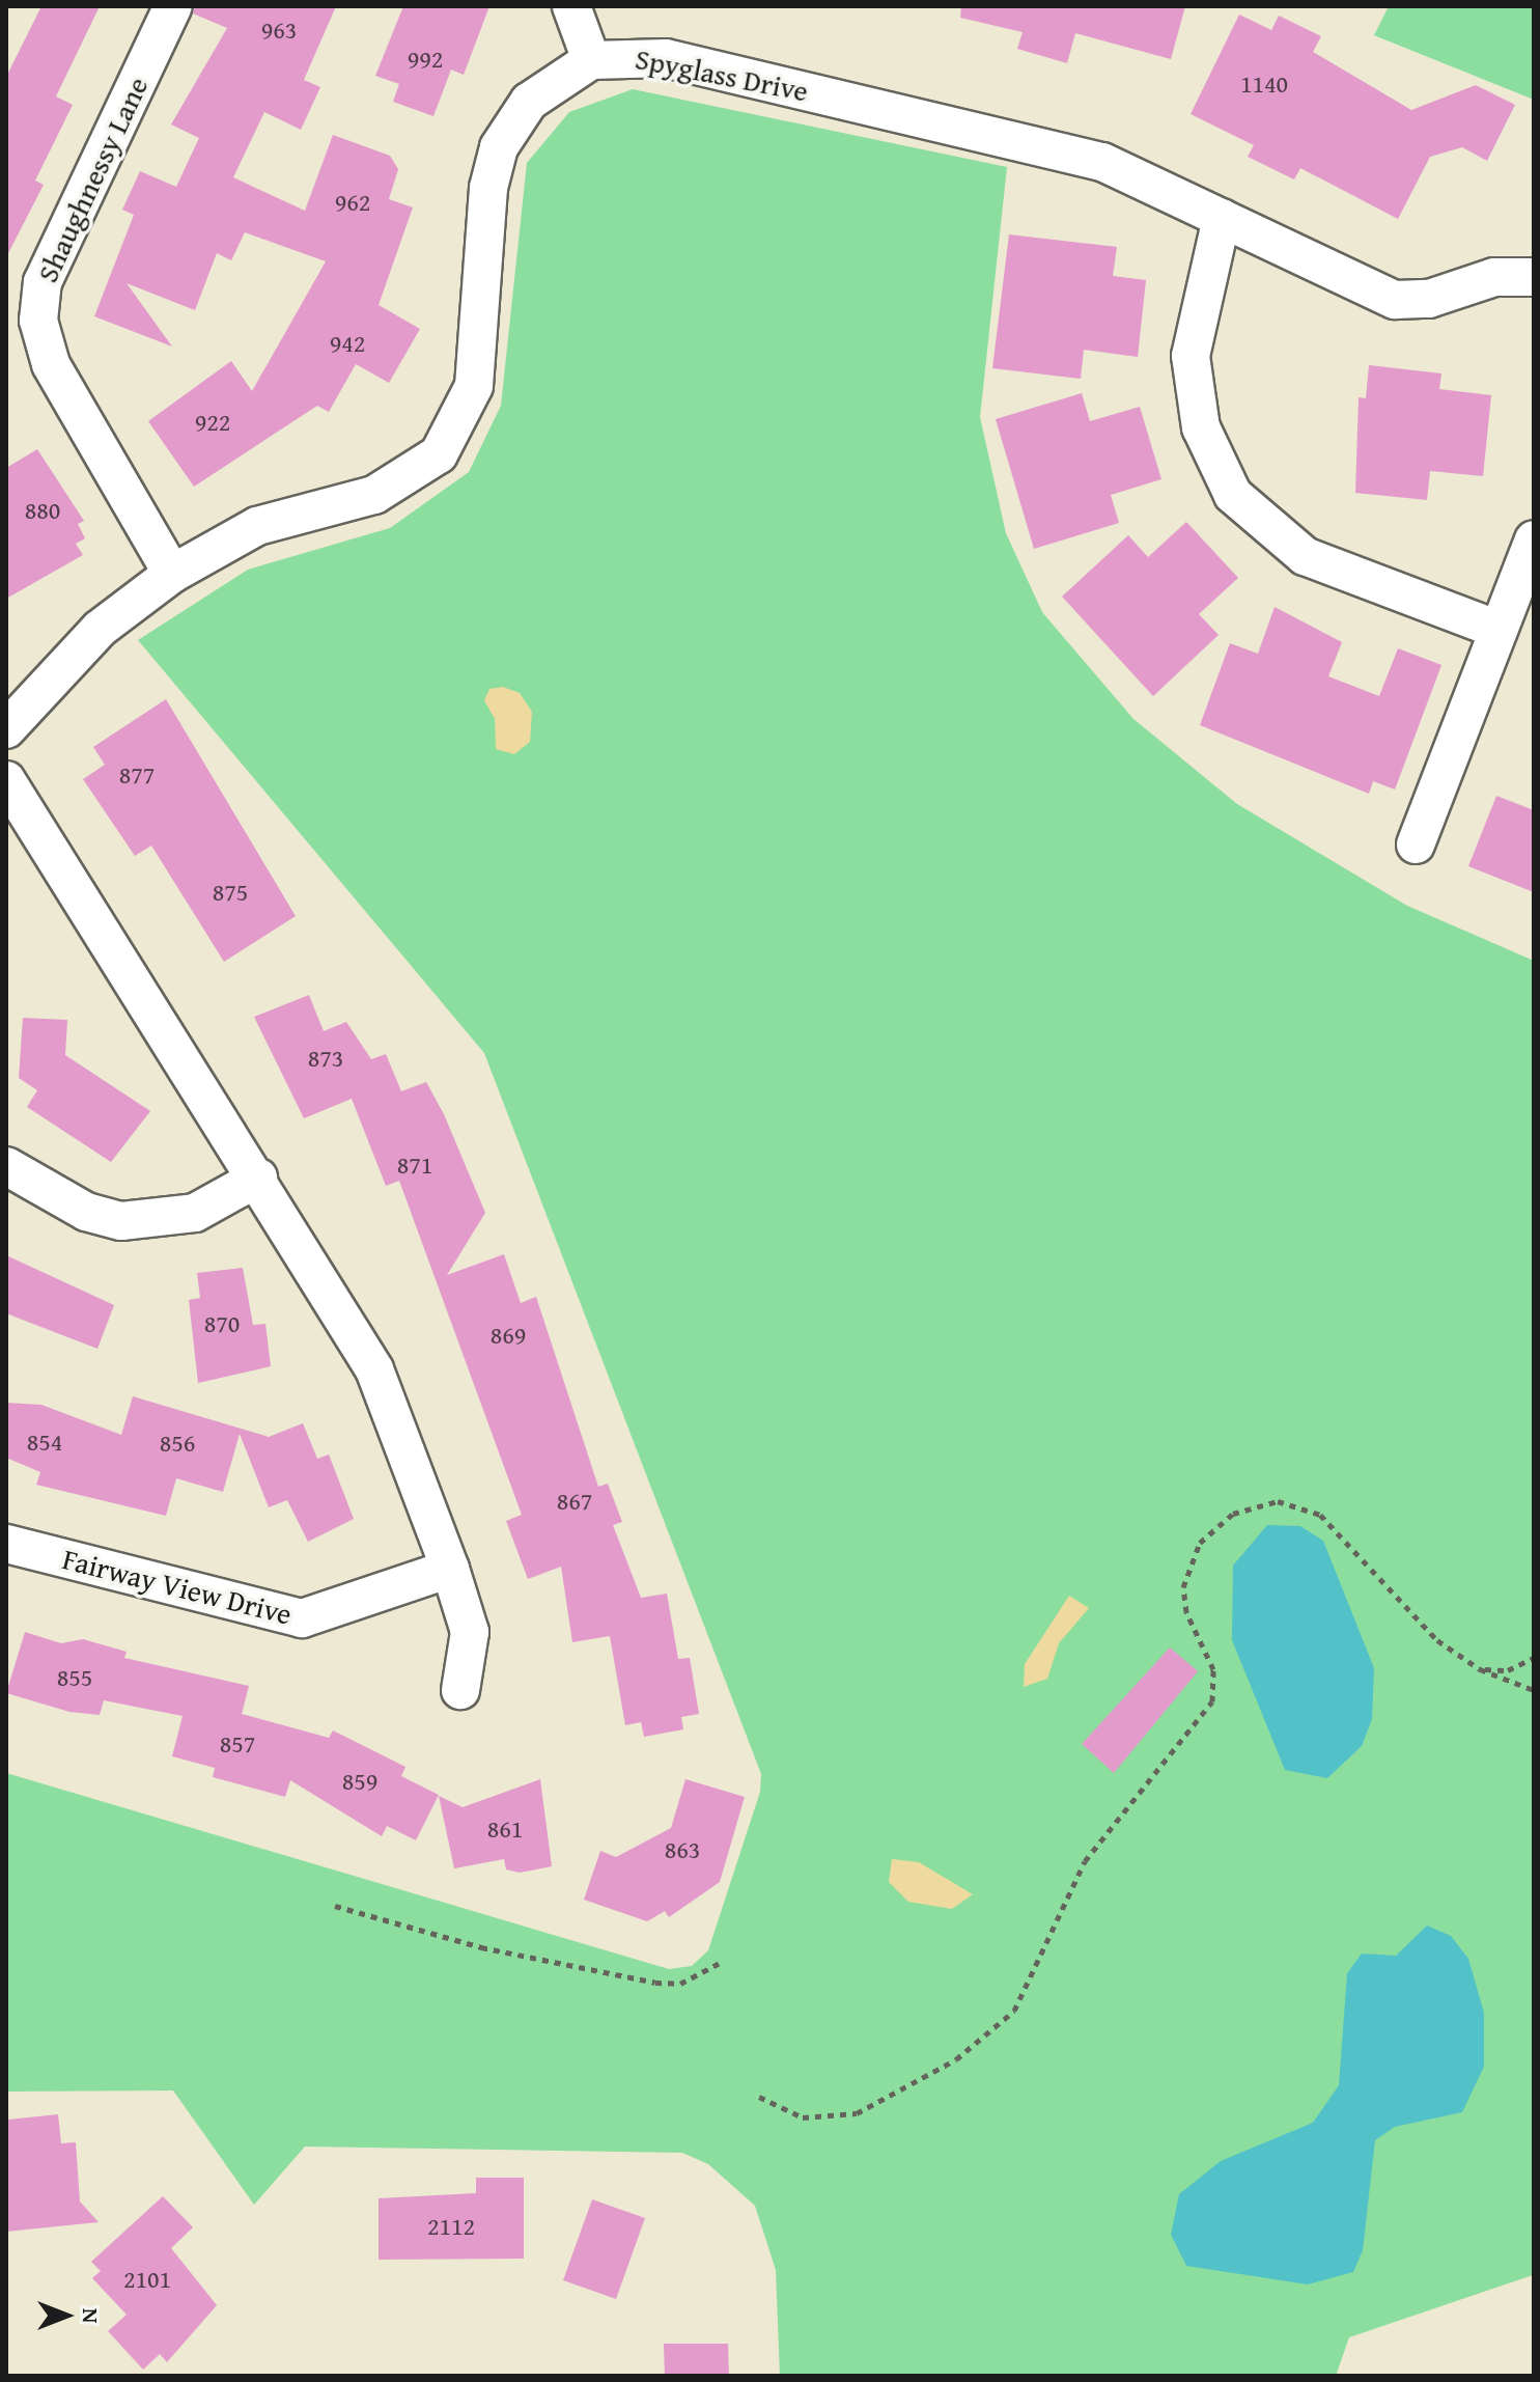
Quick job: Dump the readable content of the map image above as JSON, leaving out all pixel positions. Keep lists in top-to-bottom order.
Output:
{
  "streets": {
    "street": ["Spyglass Drive", "Shaughnessy Lane", "Fairway View Drive"]
  },
  "crossings": [
    ["Spyglass Drive", "Shaughnessy Lane"]
  ],
  "house_numbers": [
    "963",
    "992",
    "1140",
    "962",
    "942",
    "922",
    "880",
    "877",
    "875",
    "873",
    "871",
    "870",
    "869",
    "854",
    "856",
    "867",
    "855",
    "857",
    "859",
    "861",
    "863",
    "2112",
    "2101"
  ],
  "north": "right"
}
